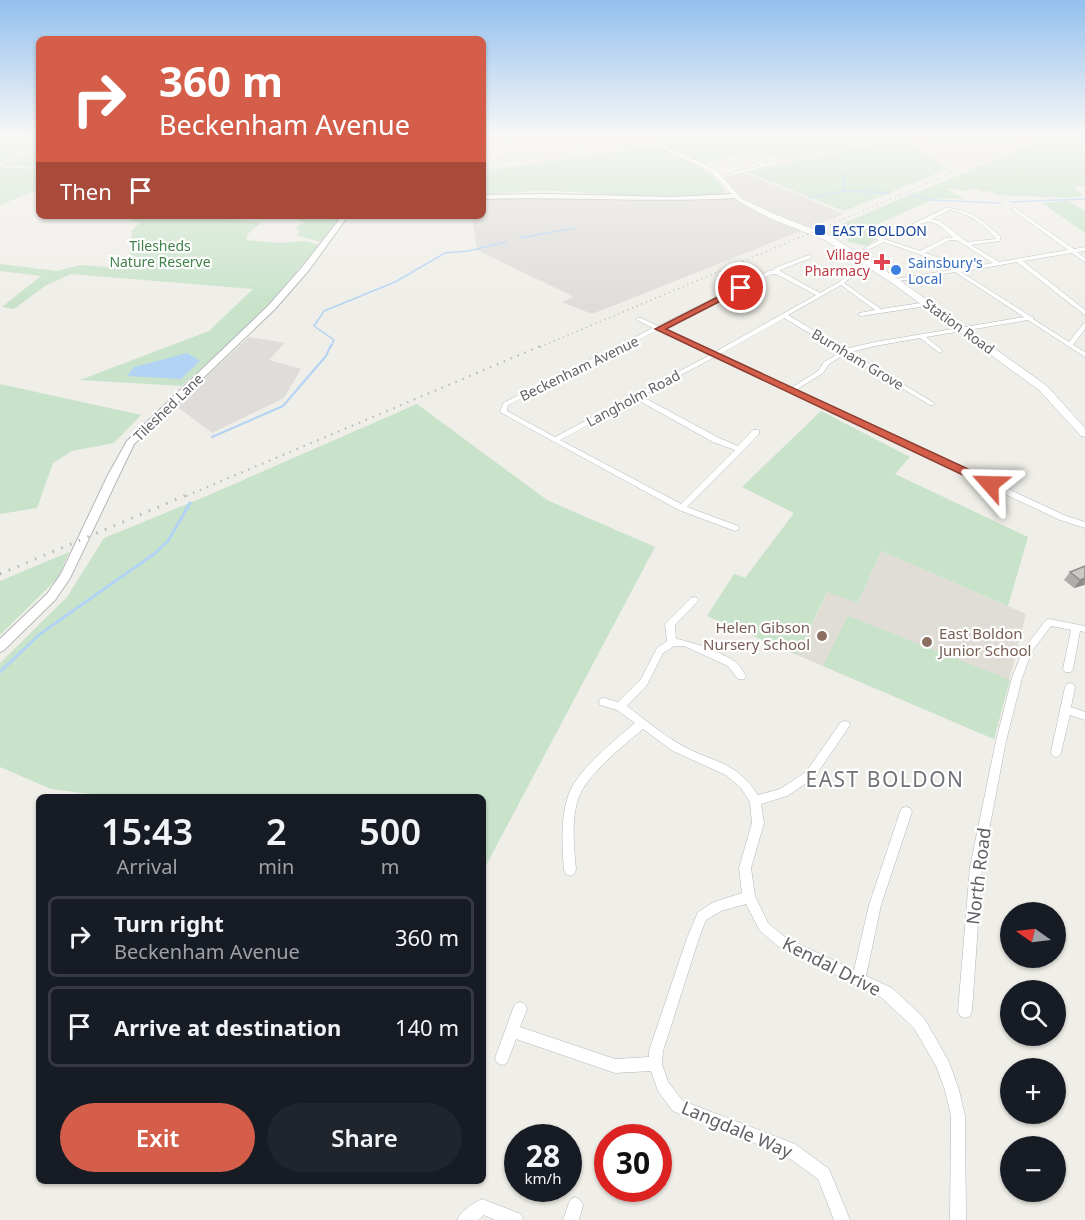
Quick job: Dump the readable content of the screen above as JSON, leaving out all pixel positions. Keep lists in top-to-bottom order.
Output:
{
  "streets": {
    "main road": ["Station Road"],
    "street": [
      "Burnham Grove",
      "Beckenham Avenue",
      "Langholm Road",
      "Tileshed Lane",
      "North Road",
      "Kendal Drive",
      "Langdale Way"
    ]
  },
  "crossings": [
    ["Station Road", "Langholm Road"],
    ["Burnham Grove", "Langholm Road"],
    ["Beckenham Avenue", "Langholm Road"]
  ],
  "districts": ["EAST BOLDON"],
  "parks": ["Tilesheds Nature Reserve"],
  "places": {
    "transit": ["EAST BOLDON"],
    "health": ["Village Pharmacy"],
    "other": ["Sainsbury's Local", "Helen Gibson Nursery School", "East Boldon Junior School"]
  },
  "north": "left",
  "page": {
    "turn": ["360 m", "Beckenham Avenue"],
    "then": "Then",
    "eta": [
      "15:43",
      "Arrival",
      "2",
      "min",
      "500",
      "m"
    ],
    "list": [
      {
        "name": "Turn right",
        "note": "Beckenham Avenue",
        "value": "360 m"
      },
      {
        "name": "Arrive at destination",
        "value": "140 m"
      }
    ],
    "map_buttons": ["+", "−"],
    "buttons": ["Exit", "Share"],
    "speed": "28 km/h",
    "limit": "30"
  }
}
